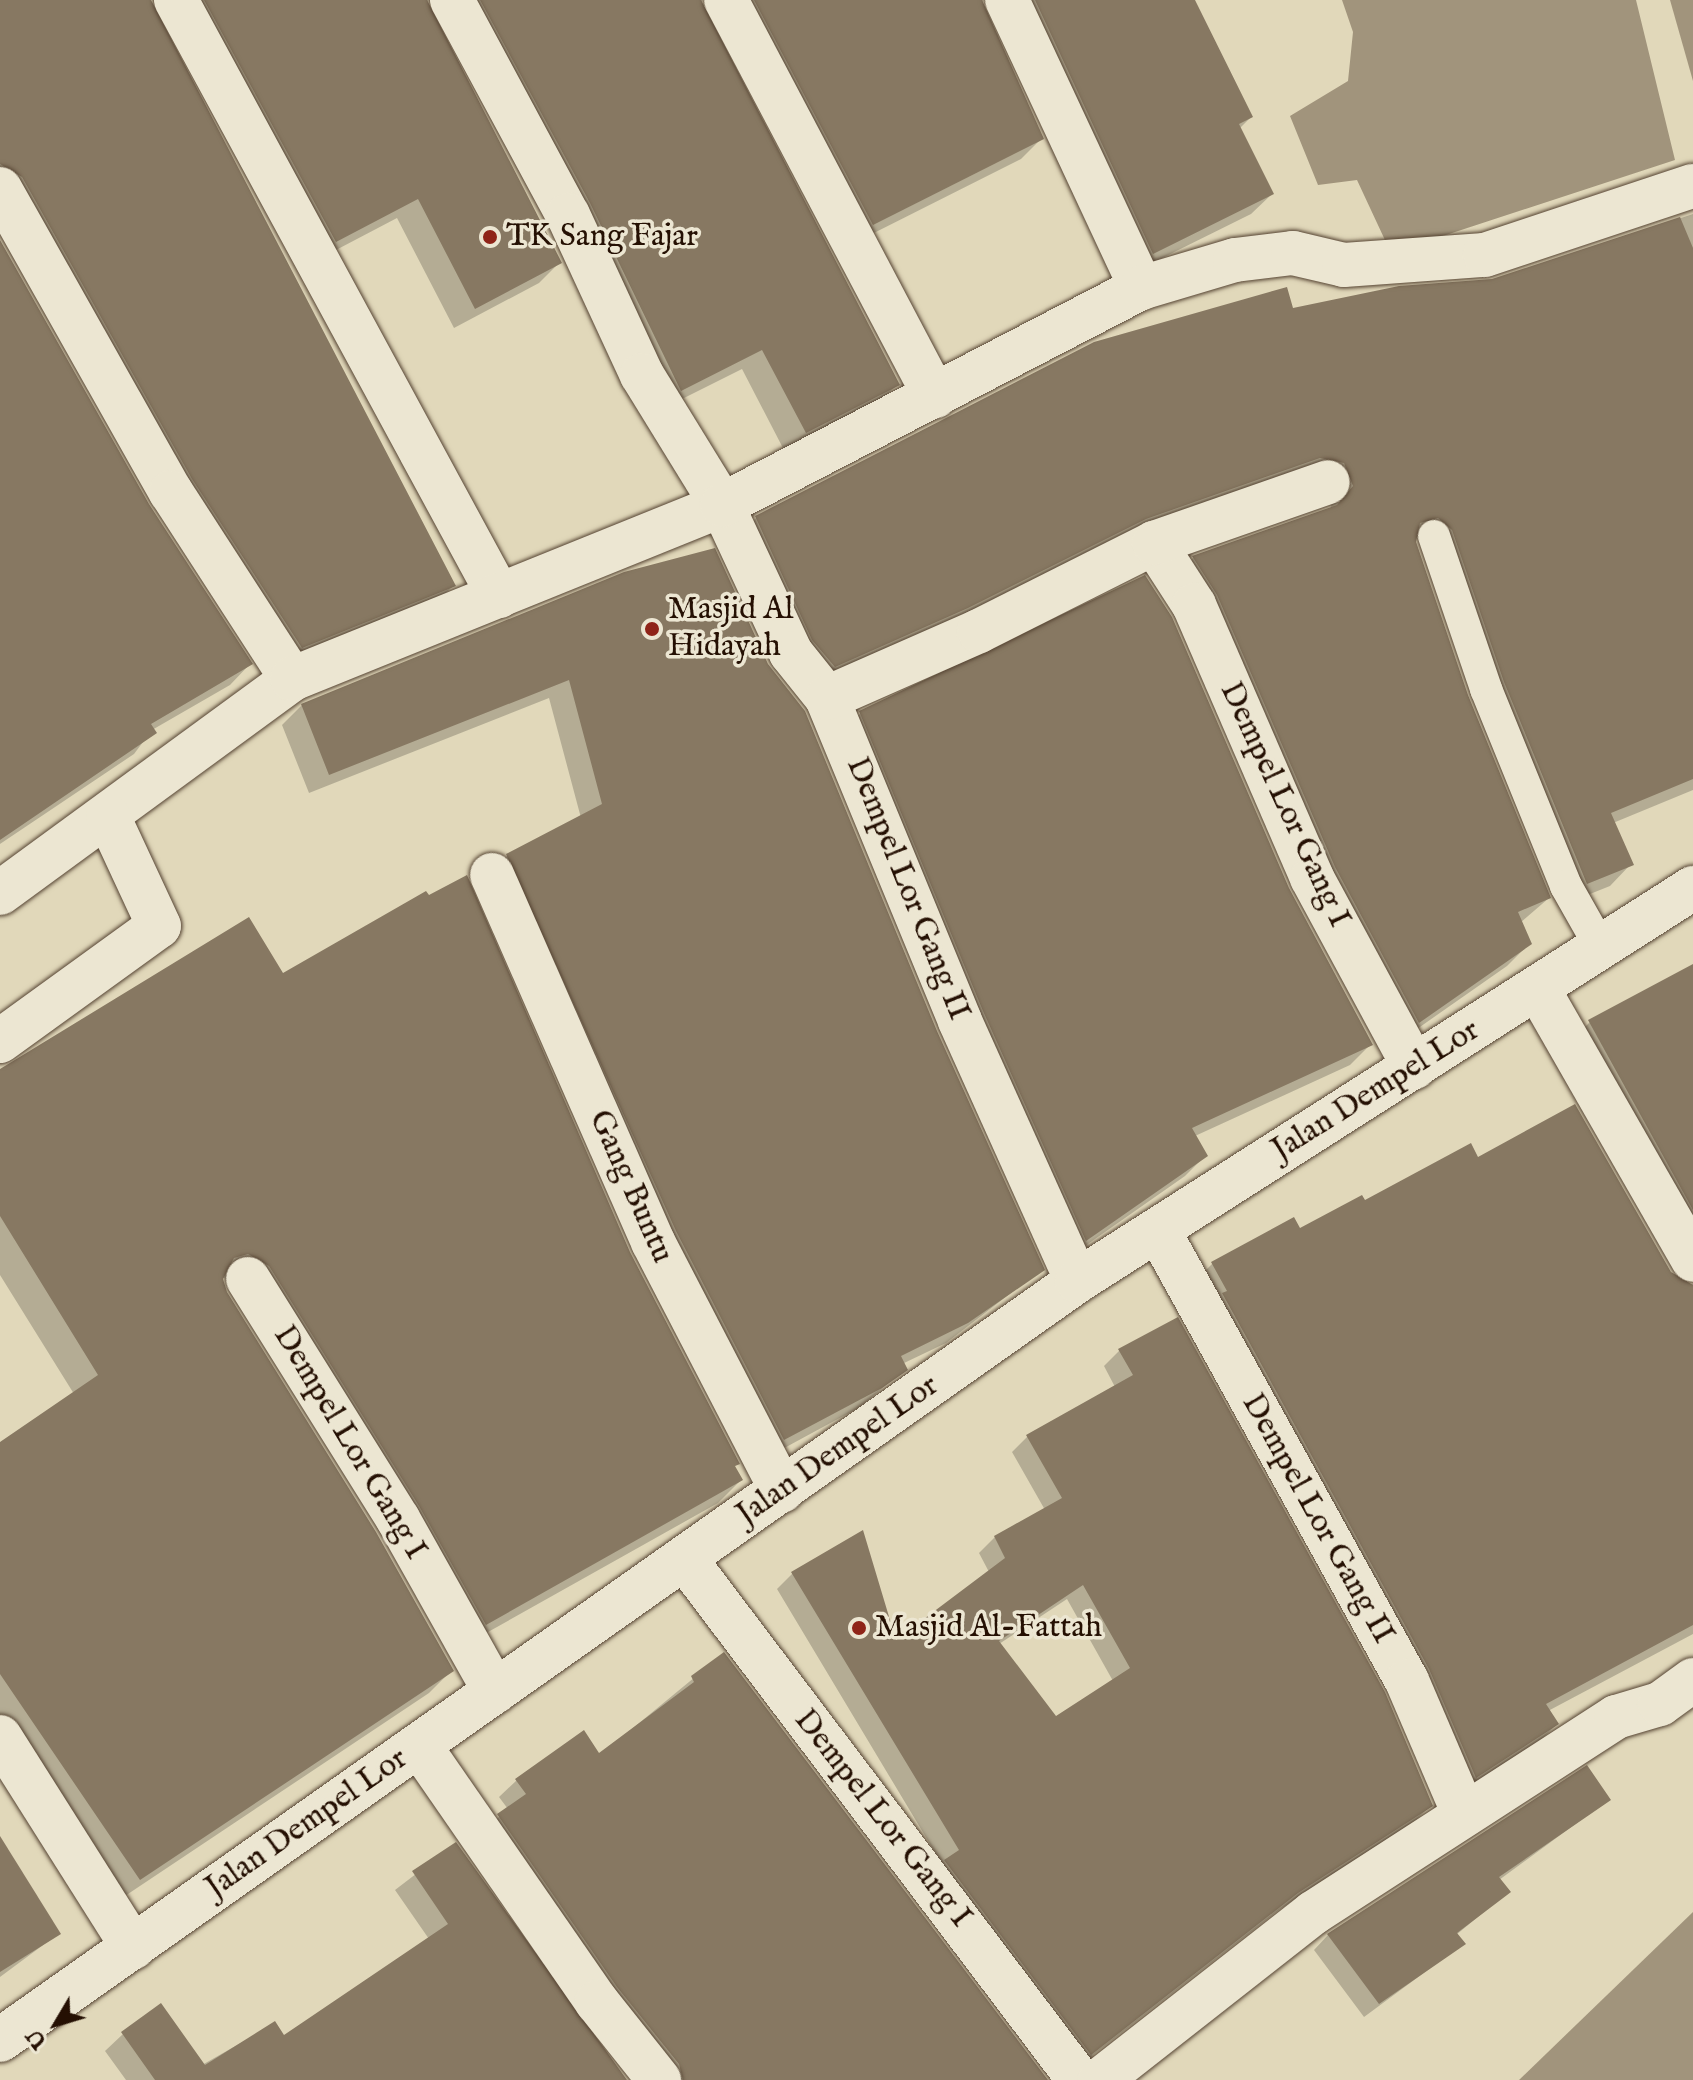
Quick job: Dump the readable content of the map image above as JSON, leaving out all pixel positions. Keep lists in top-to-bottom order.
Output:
{
  "streets": {
    "street": [
      "Dempel Lor Gang I",
      "Dempel Lor Gang II",
      "Jalan Dempel Lor",
      "Gang Buntu"
    ]
  },
  "crossings": [
    ["Dempel Lor Gang I", "Jalan Dempel Lor"],
    ["Dempel Lor Gang II", "Jalan Dempel Lor"],
    ["Jalan Dempel Lor", "Gang Buntu"]
  ],
  "places": ["TK Sang Fajar", "Masjid Al Hidayah", "Masjid Al-Fattah"],
  "north": "bottom left"
}
